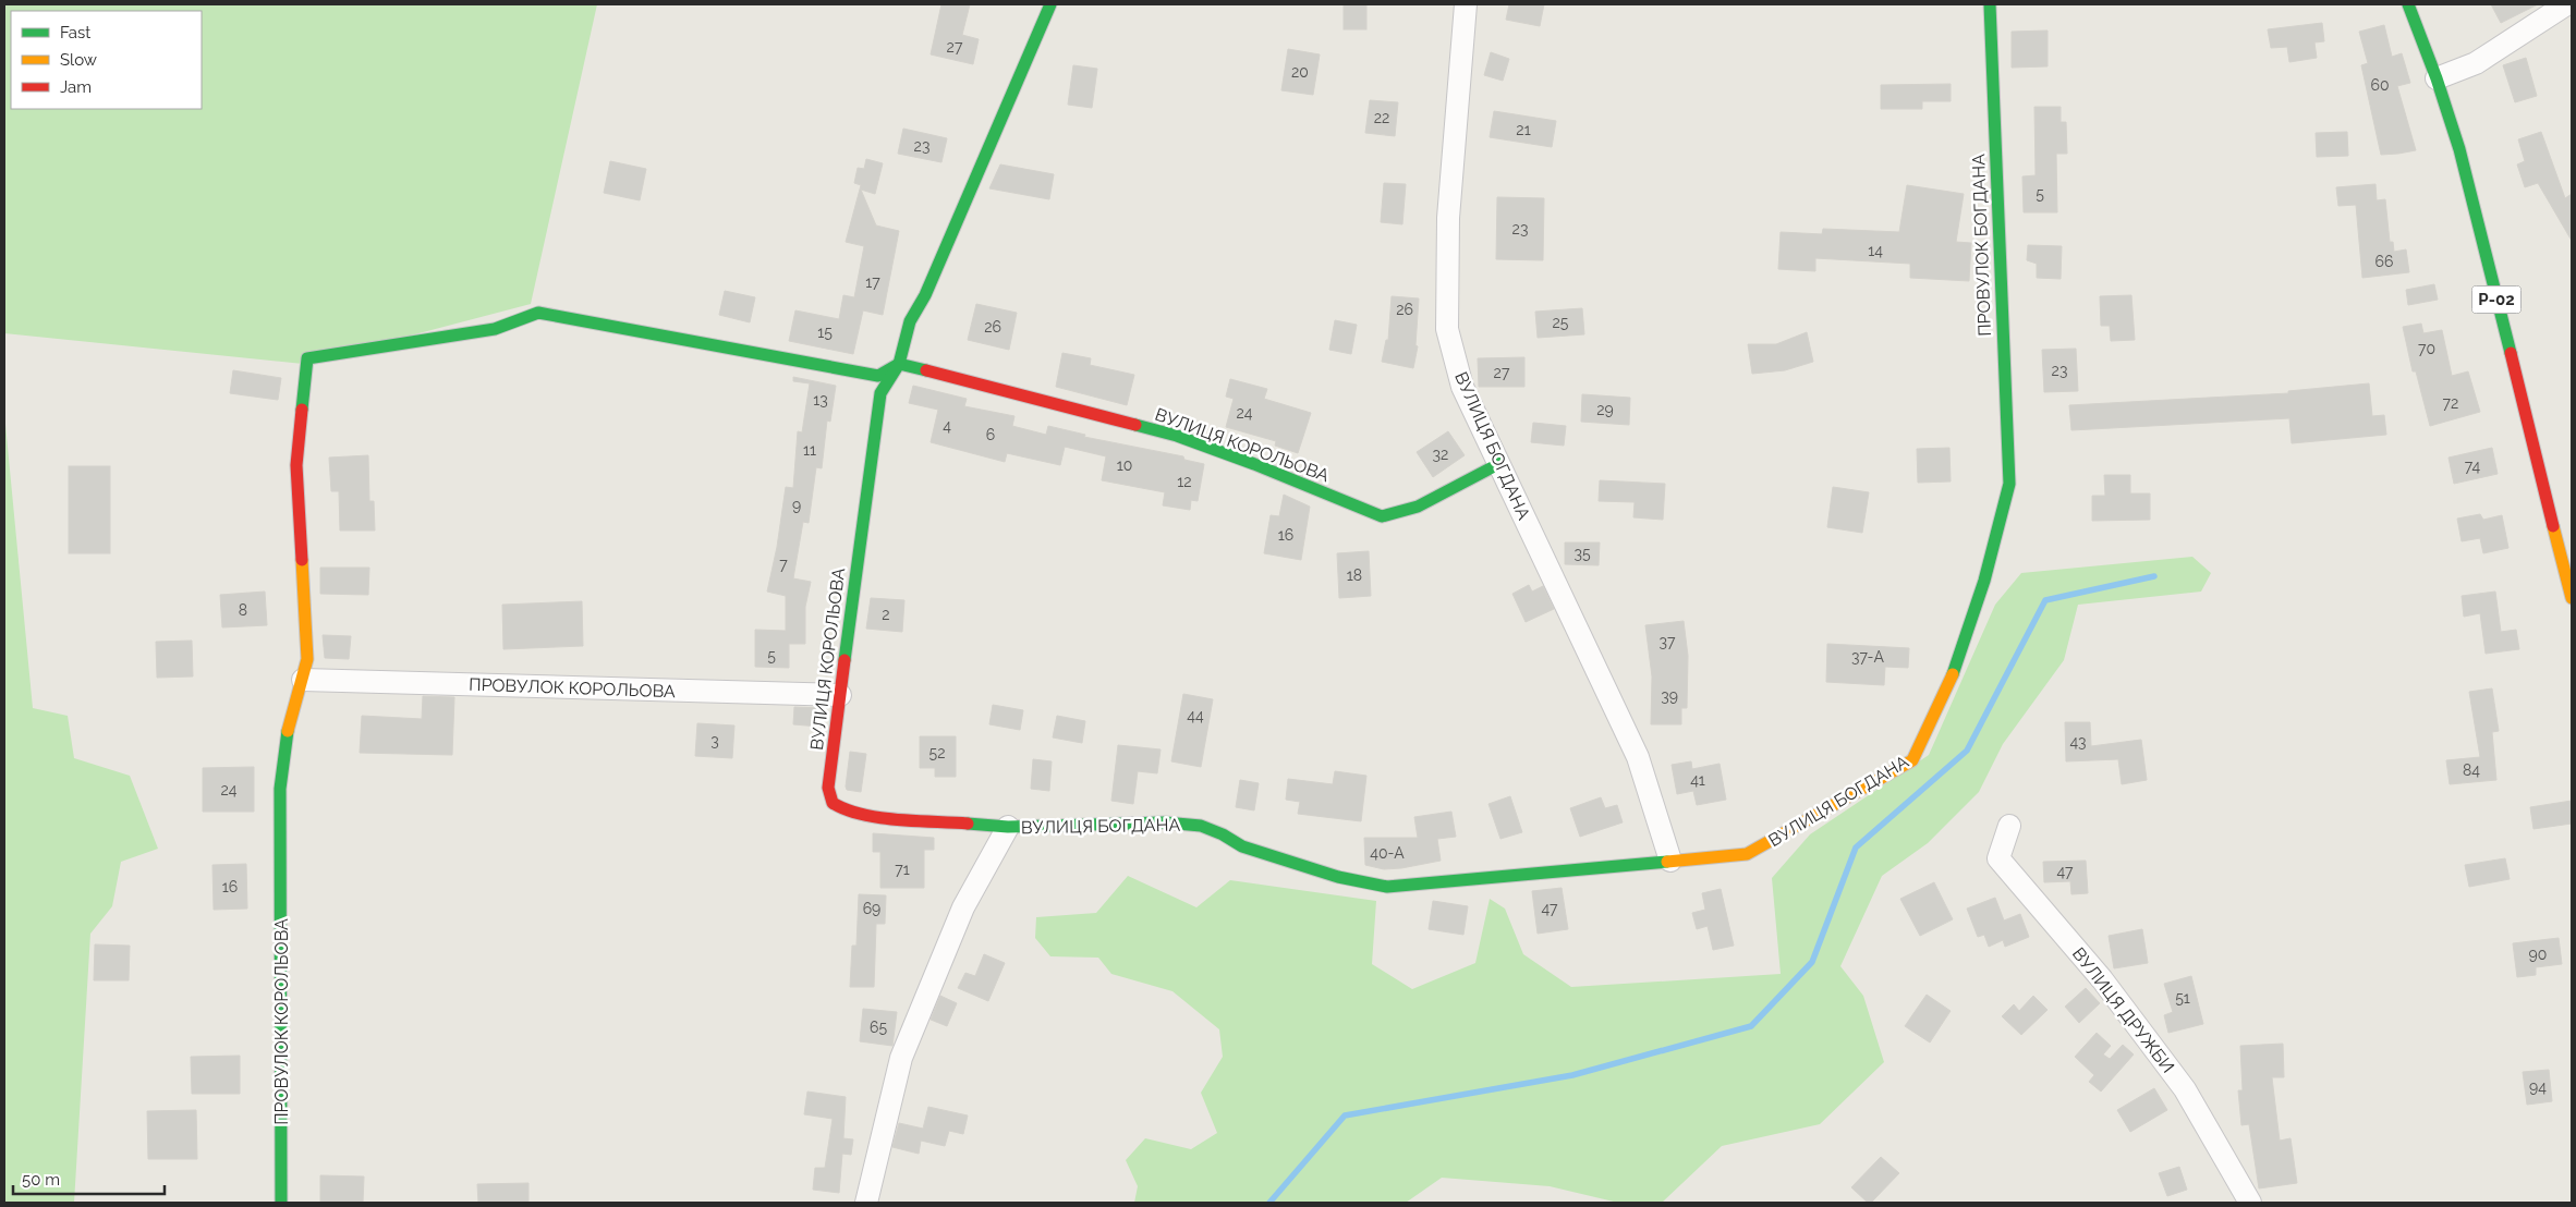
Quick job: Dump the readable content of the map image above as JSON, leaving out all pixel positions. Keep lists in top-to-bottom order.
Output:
{
  "streets": {
    "street": [
      "ПРОВУЛОК БОГДАНА",
      "Р-02",
      "ВУЛИЦЯ КОРОЛЬОВА",
      "ВУЛИЦЯ БОГДАНА",
      "ПРОВУЛОК КОРОЛЬОВА",
      "ВУЛИЦЯ ДРУЖБИ"
    ]
  },
  "crossings": [
    ["ПРОВУЛОК БОГДАНА", "ВУЛИЦЯ БОГДАНА"],
    ["ВУЛИЦЯ КОРОЛЬОВА", "ВУЛИЦЯ БОГДАНА"],
    ["ВУЛИЦЯ КОРОЛЬОВА", "ПРОВУЛОК КОРОЛЬОВА"]
  ],
  "house_numbers": [
    "27",
    "20",
    "60",
    "22",
    "21",
    "23",
    "5",
    "23",
    "14",
    "66",
    "17",
    "26",
    "25",
    "26",
    "15",
    "70",
    "23",
    "27",
    "13",
    "72",
    "29",
    "24",
    "4",
    "6",
    "11",
    "32",
    "10",
    "74",
    "12",
    "9",
    "16",
    "35",
    "7",
    "18",
    "8",
    "2",
    "37",
    "5",
    "37-А",
    "39",
    "44",
    "3",
    "43",
    "52",
    "84",
    "41",
    "24",
    "40-А",
    "71",
    "47",
    "16",
    "69",
    "47",
    "90",
    "51",
    "65",
    "94"
  ],
  "legend": ["Fast", "Slow", "Jam"],
  "scale_bar": "50 m"
}
